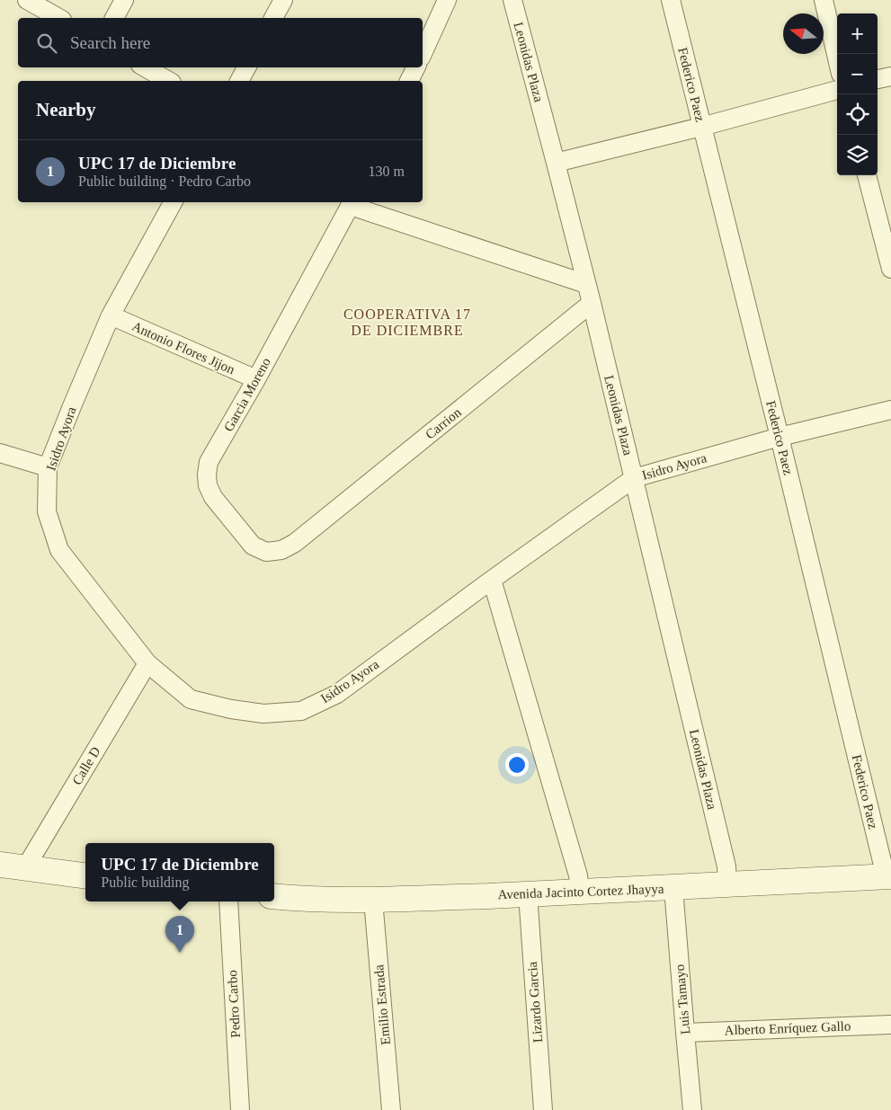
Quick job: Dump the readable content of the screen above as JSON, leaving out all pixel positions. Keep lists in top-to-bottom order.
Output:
{
  "streets": {
    "main road": ["Avenida Jacinto Cortez Jhayya"],
    "street": [
      "Leonidas Plaza",
      "Federico Paez",
      "Antonio Flores Jijon",
      "Garcia Moreno",
      "Carrion",
      "Isidro Ayora",
      "Calle D",
      "Luis Tamayo",
      "Lizardo Garcia",
      "Pedro Carbo",
      "Emilio Estrada",
      "Alberto Enríquez Gallo"
    ]
  },
  "crossings": [
    ["Leonidas Plaza", "Carrion"],
    ["Leonidas Plaza", "Isidro Ayora"],
    ["Leonidas Plaza", "Avenida Jacinto Cortez Jhayya"],
    ["Federico Paez", "Isidro Ayora"],
    ["Federico Paez", "Avenida Jacinto Cortez Jhayya"],
    ["Antonio Flores Jijon", "Garcia Moreno"],
    ["Antonio Flores Jijon", "Isidro Ayora"],
    ["Garcia Moreno", "Carrion"],
    ["Isidro Ayora", "Calle D"],
    ["Avenida Jacinto Cortez Jhayya", "Luis Tamayo"],
    ["Avenida Jacinto Cortez Jhayya", "Lizardo Garcia"],
    ["Avenida Jacinto Cortez Jhayya", "Emilio Estrada"],
    ["Luis Tamayo", "Alberto Enríquez Gallo"]
  ],
  "districts": ["COOPERATIVA 17 DE DICIEMBRE"],
  "north": "left",
  "page": {
    "map_buttons": ["+", "−"],
    "search": "Search here",
    "heading": "Nearby",
    "list": [
      {
        "mark": "1",
        "name": "UPC 17 de Diciembre",
        "note": "Public building · Pedro Carbo",
        "value": "130 m"
      }
    ],
    "popup": ["UPC 17 de Diciembre", "Public building"],
    "pins": "1"
  }
}
